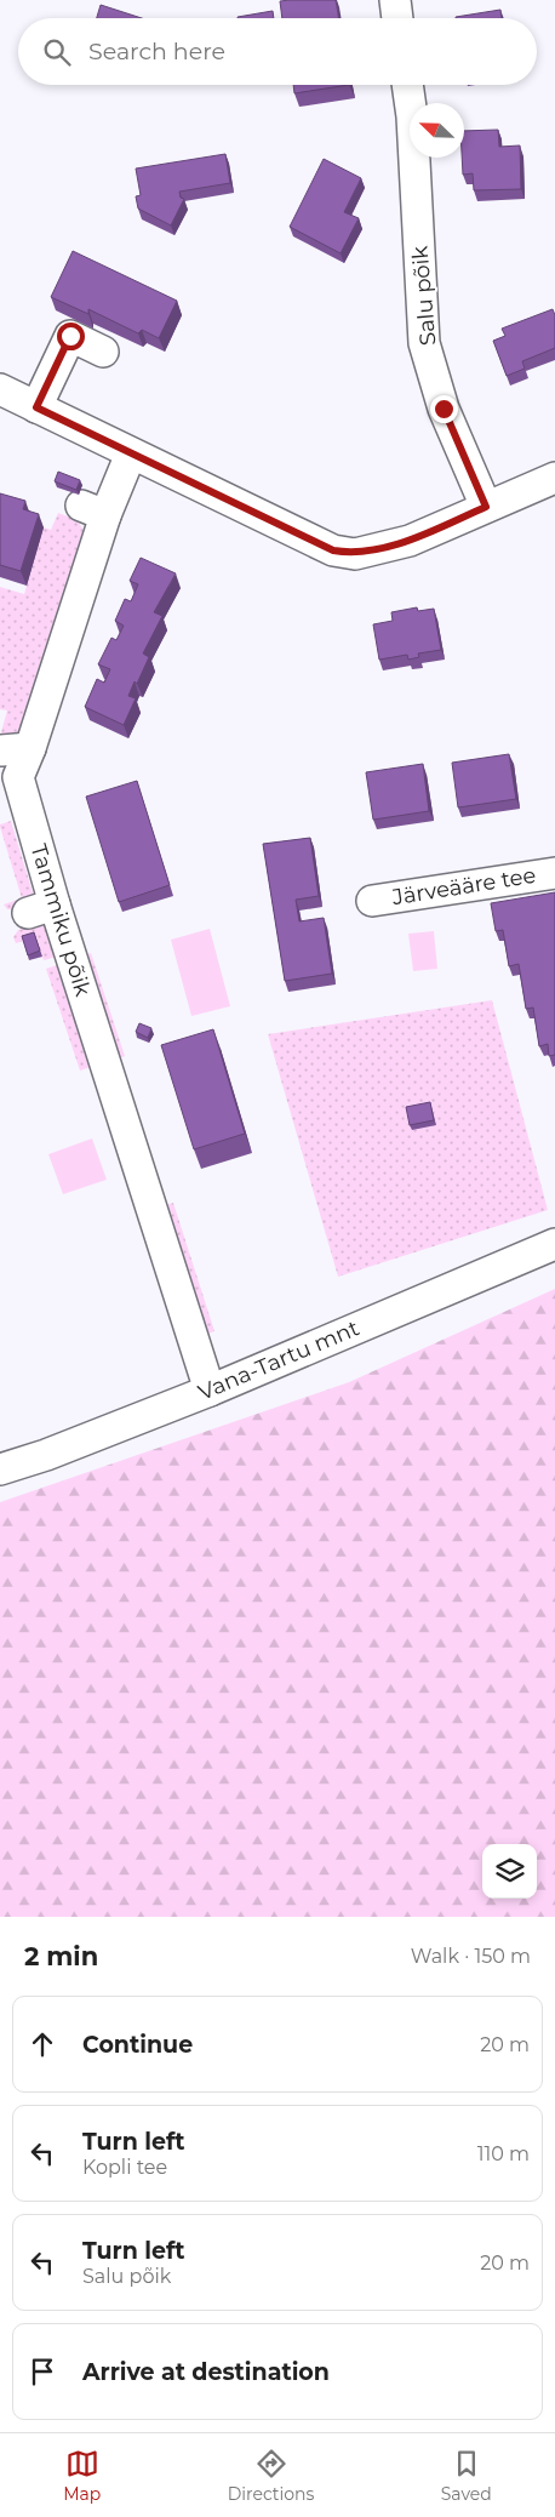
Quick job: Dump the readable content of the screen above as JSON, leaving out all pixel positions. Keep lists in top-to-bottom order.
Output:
{
  "streets": {
    "street": [
      "Salu põik",
      "Järveääre tee",
      "Tammiku põik",
      "Vana-Tartu mnt"
    ]
  },
  "crossings": [
    ["Tammiku põik", "Vana-Tartu mnt"]
  ],
  "north": "top left",
  "page": {
    "search": "Search here",
    "heading": ["2 min", "Walk · 150 m"],
    "list": [
      ["Continue", "20 m"],
      ["Turn left", "Kopli tee", "110 m"],
      ["Turn left", "Salu põik", "20 m"],
      "Arrive at destination"
    ],
    "nav": ["Map", "Directions", "Saved"]
  }
}
